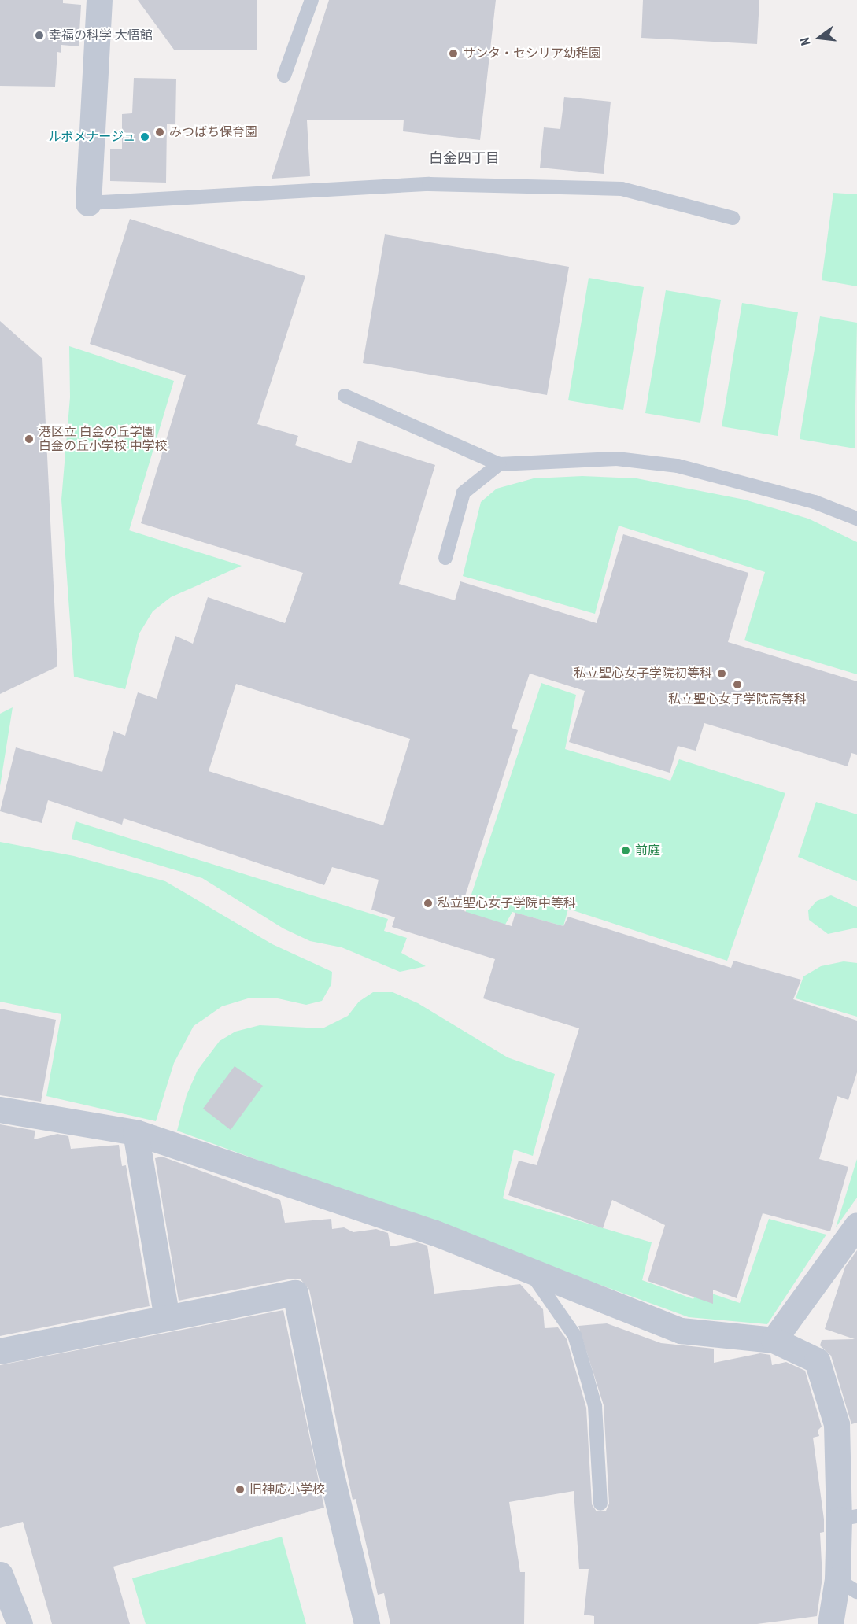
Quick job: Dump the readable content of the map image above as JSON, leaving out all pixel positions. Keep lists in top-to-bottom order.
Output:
{
  "districts": ["白金四丁目"],
  "places": [
    "幸福の科学 大悟館",
    "サンタ・セシリア幼稚園",
    "みつばち保育園",
    "ルポメナージュ",
    "港区立 白金の丘学園 白金の丘小学校 中学校",
    "私立聖心女子学院初等科",
    "私立聖心女子学院高等科",
    "前庭",
    "私立聖心女子学院中等科",
    "旧神応小学校"
  ],
  "north": "left"
}
